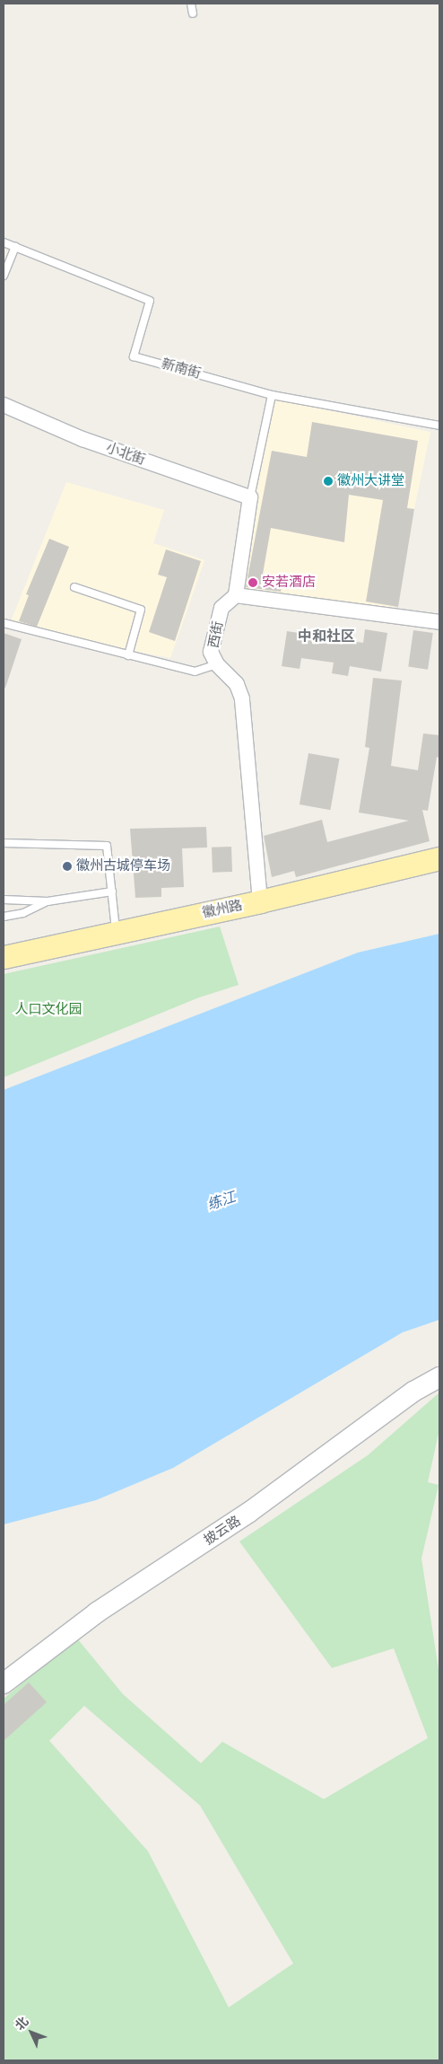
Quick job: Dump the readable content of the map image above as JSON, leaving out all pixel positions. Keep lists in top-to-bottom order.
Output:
{
  "streets": {
    "main road": ["徽州路"],
    "street": ["小北街", "西街", "披云路"],
    "lane": ["新南街"]
  },
  "crossings": [
    ["西街", "徽州路"]
  ],
  "districts": ["中和社区"],
  "water": ["练江"],
  "parks": ["人口文化园"],
  "places": ["徽州大讲堂", "安若酒店", "徽州古城停车场"],
  "north": "top left"
}
